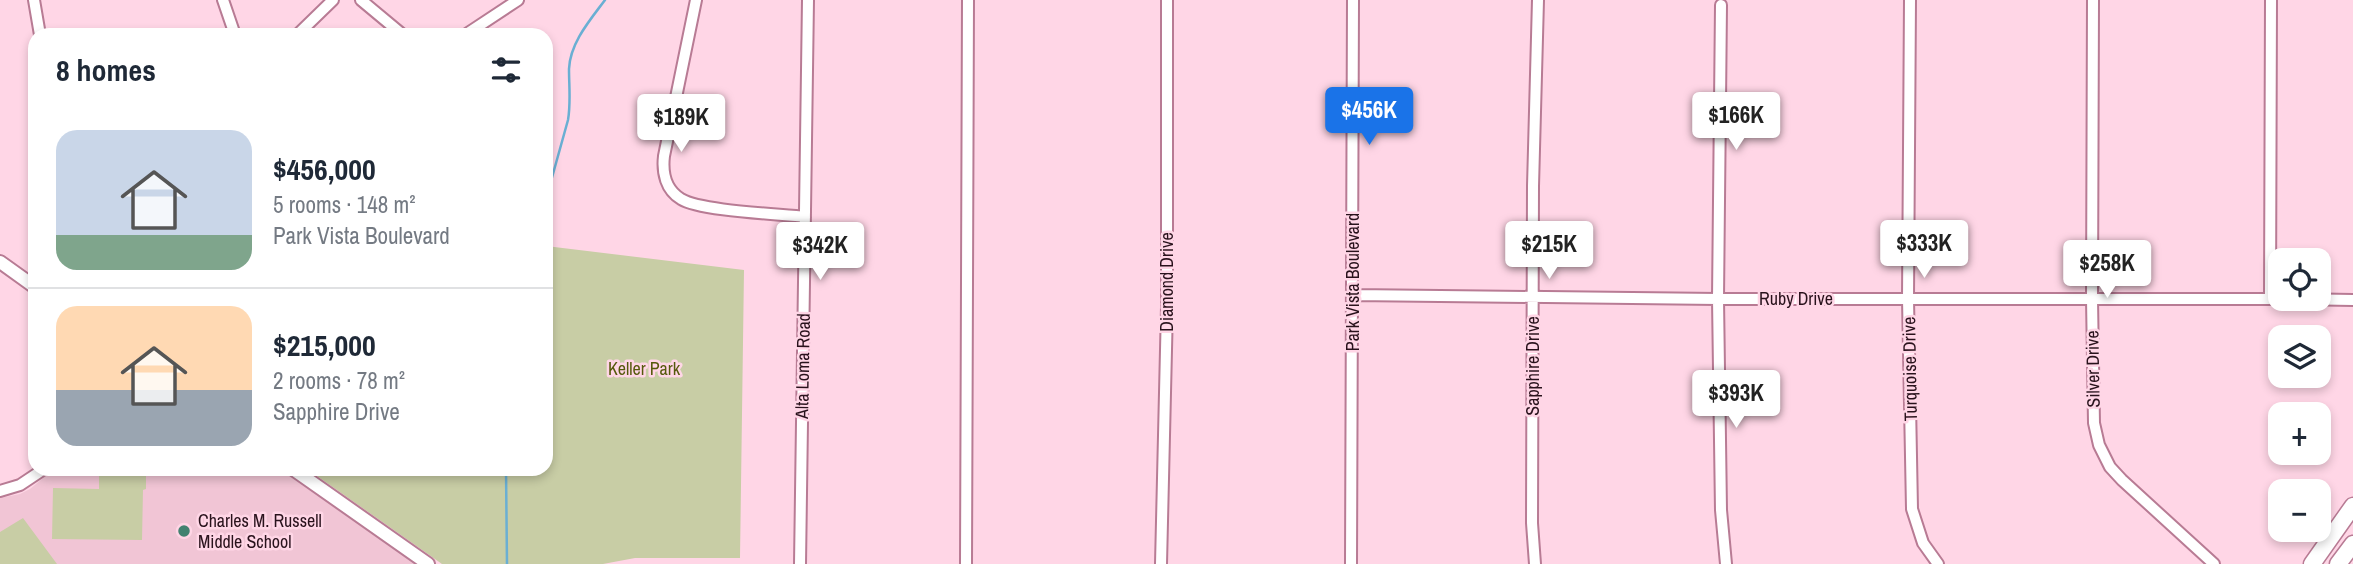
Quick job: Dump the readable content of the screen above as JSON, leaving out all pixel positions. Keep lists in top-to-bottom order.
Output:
{
  "streets": {
    "street": [
      "Diamond Drive",
      "Park Vista Boulevard",
      "Ruby Drive",
      "Alta Loma Road",
      "Sapphire Drive",
      "Turquoise Drive",
      "Silver Drive"
    ]
  },
  "crossings": [
    ["Park Vista Boulevard", "Ruby Drive"],
    ["Ruby Drive", "Sapphire Drive"],
    ["Ruby Drive", "Turquoise Drive"],
    ["Ruby Drive", "Silver Drive"]
  ],
  "parks": ["Keller Park"],
  "places": ["Charles M. Russell Middle School"],
  "page": {
    "heading": "8 homes",
    "price": [
      "$456K",
      "$166K",
      "$189K",
      "$333K",
      "$215K",
      "$342K",
      "$258K",
      "$393K"
    ],
    "list": [
      {
        "name": "$456,000",
        "note": "5 rooms · 148 m² · Park Vista Boulevard"
      },
      {
        "name": "$215,000",
        "note": "2 rooms · 78 m² · Sapphire Drive"
      }
    ],
    "map_buttons": ["+", "−"]
  }
}
